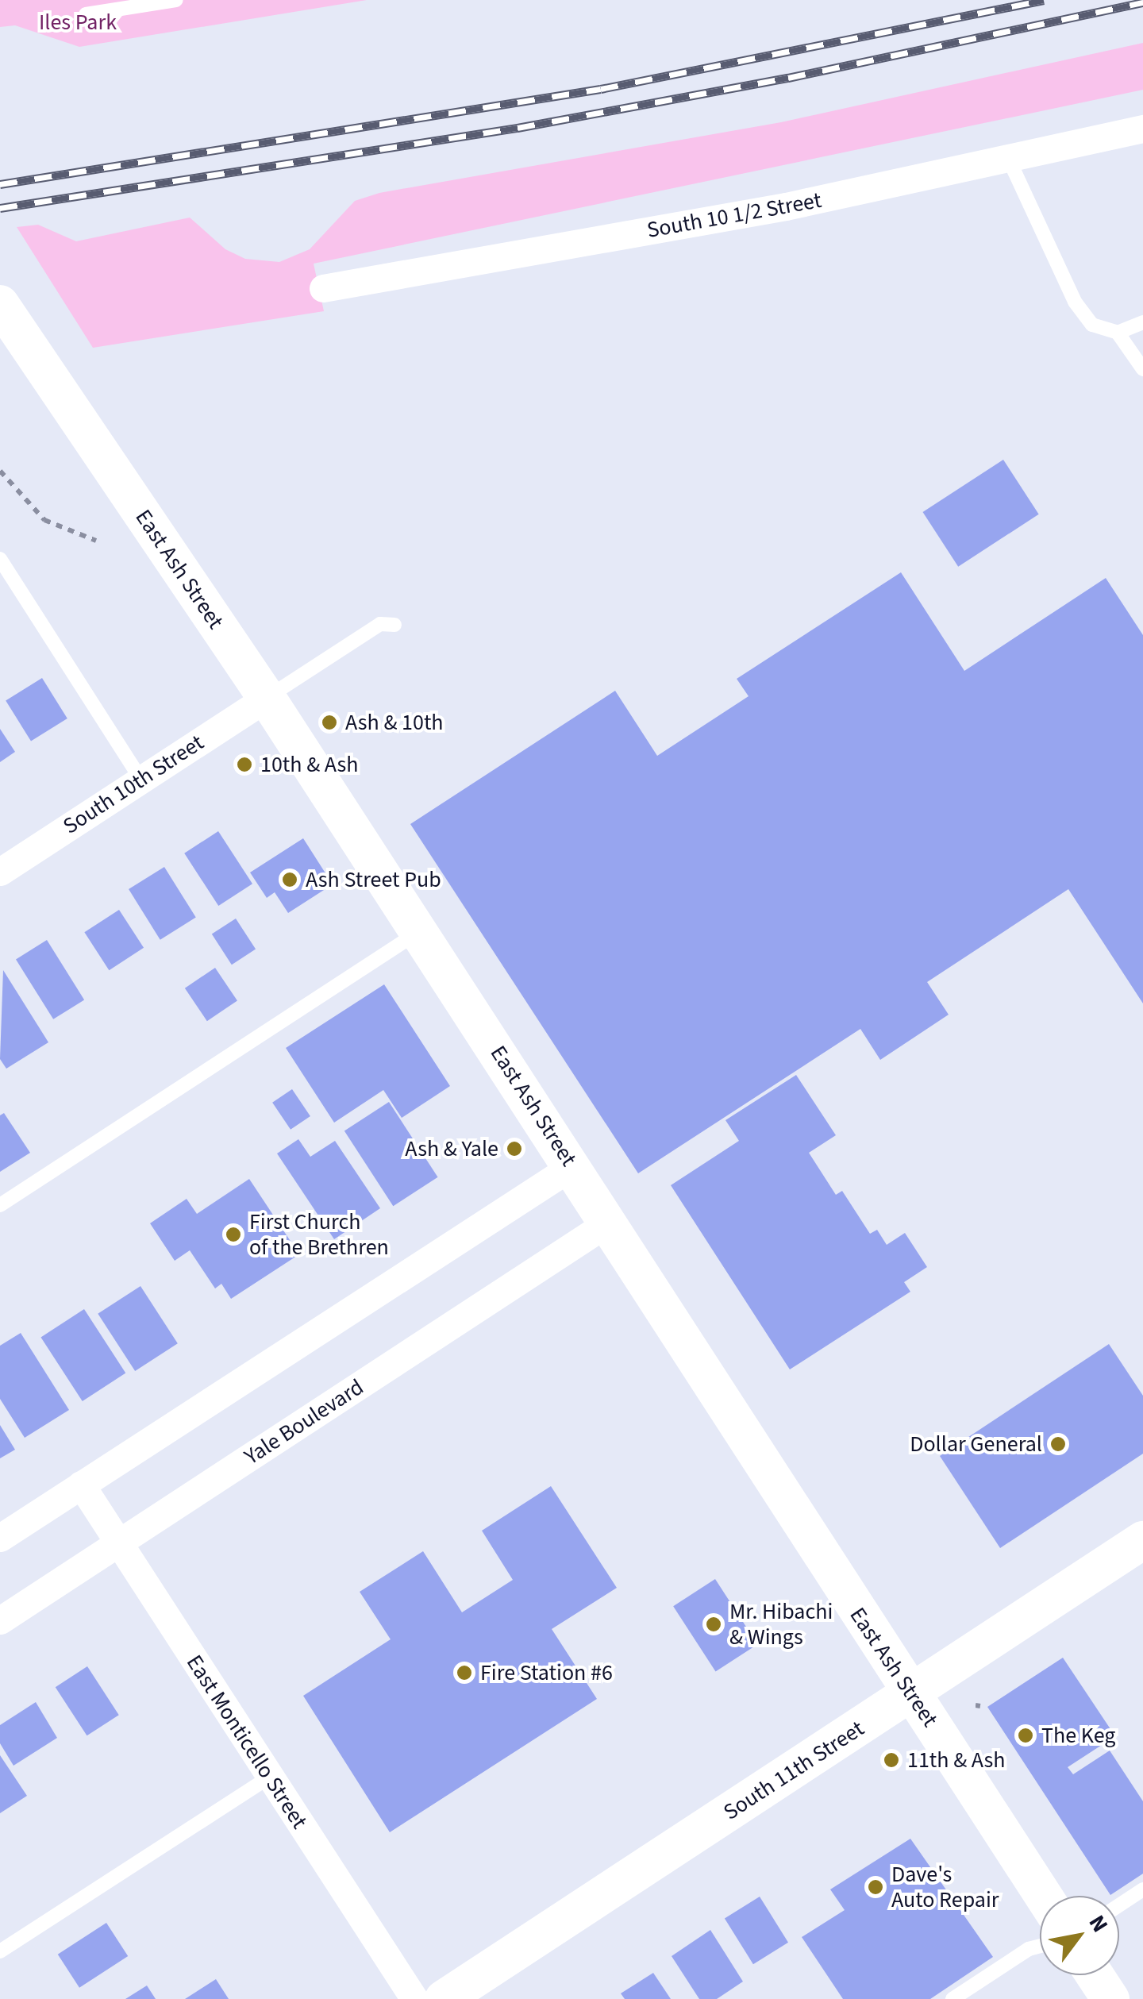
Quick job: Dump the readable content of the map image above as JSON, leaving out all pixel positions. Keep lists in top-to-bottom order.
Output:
{
  "streets": {
    "street": [
      "South 10 1/2 Street",
      "East Ash Street",
      "South 10th Street",
      "Yale Boulevard",
      "East Monticello Street",
      "South 11th Street"
    ]
  },
  "crossings": [
    ["East Ash Street", "South 10th Street"],
    ["East Ash Street", "Yale Boulevard"],
    ["East Ash Street", "South 11th Street"],
    ["Yale Boulevard", "East Monticello Street"]
  ],
  "parks": ["Iles Park"],
  "places": [
    "Ash & 10th",
    "10th & Ash",
    "Ash Street Pub",
    "Ash & Yale",
    "First Church of the Brethren",
    "Dollar General",
    "Mr. Hibachi & Wings",
    "Fire Station #6",
    "The Keg",
    "11th & Ash",
    "Dave's Auto Repair"
  ],
  "north": "top right"
}
